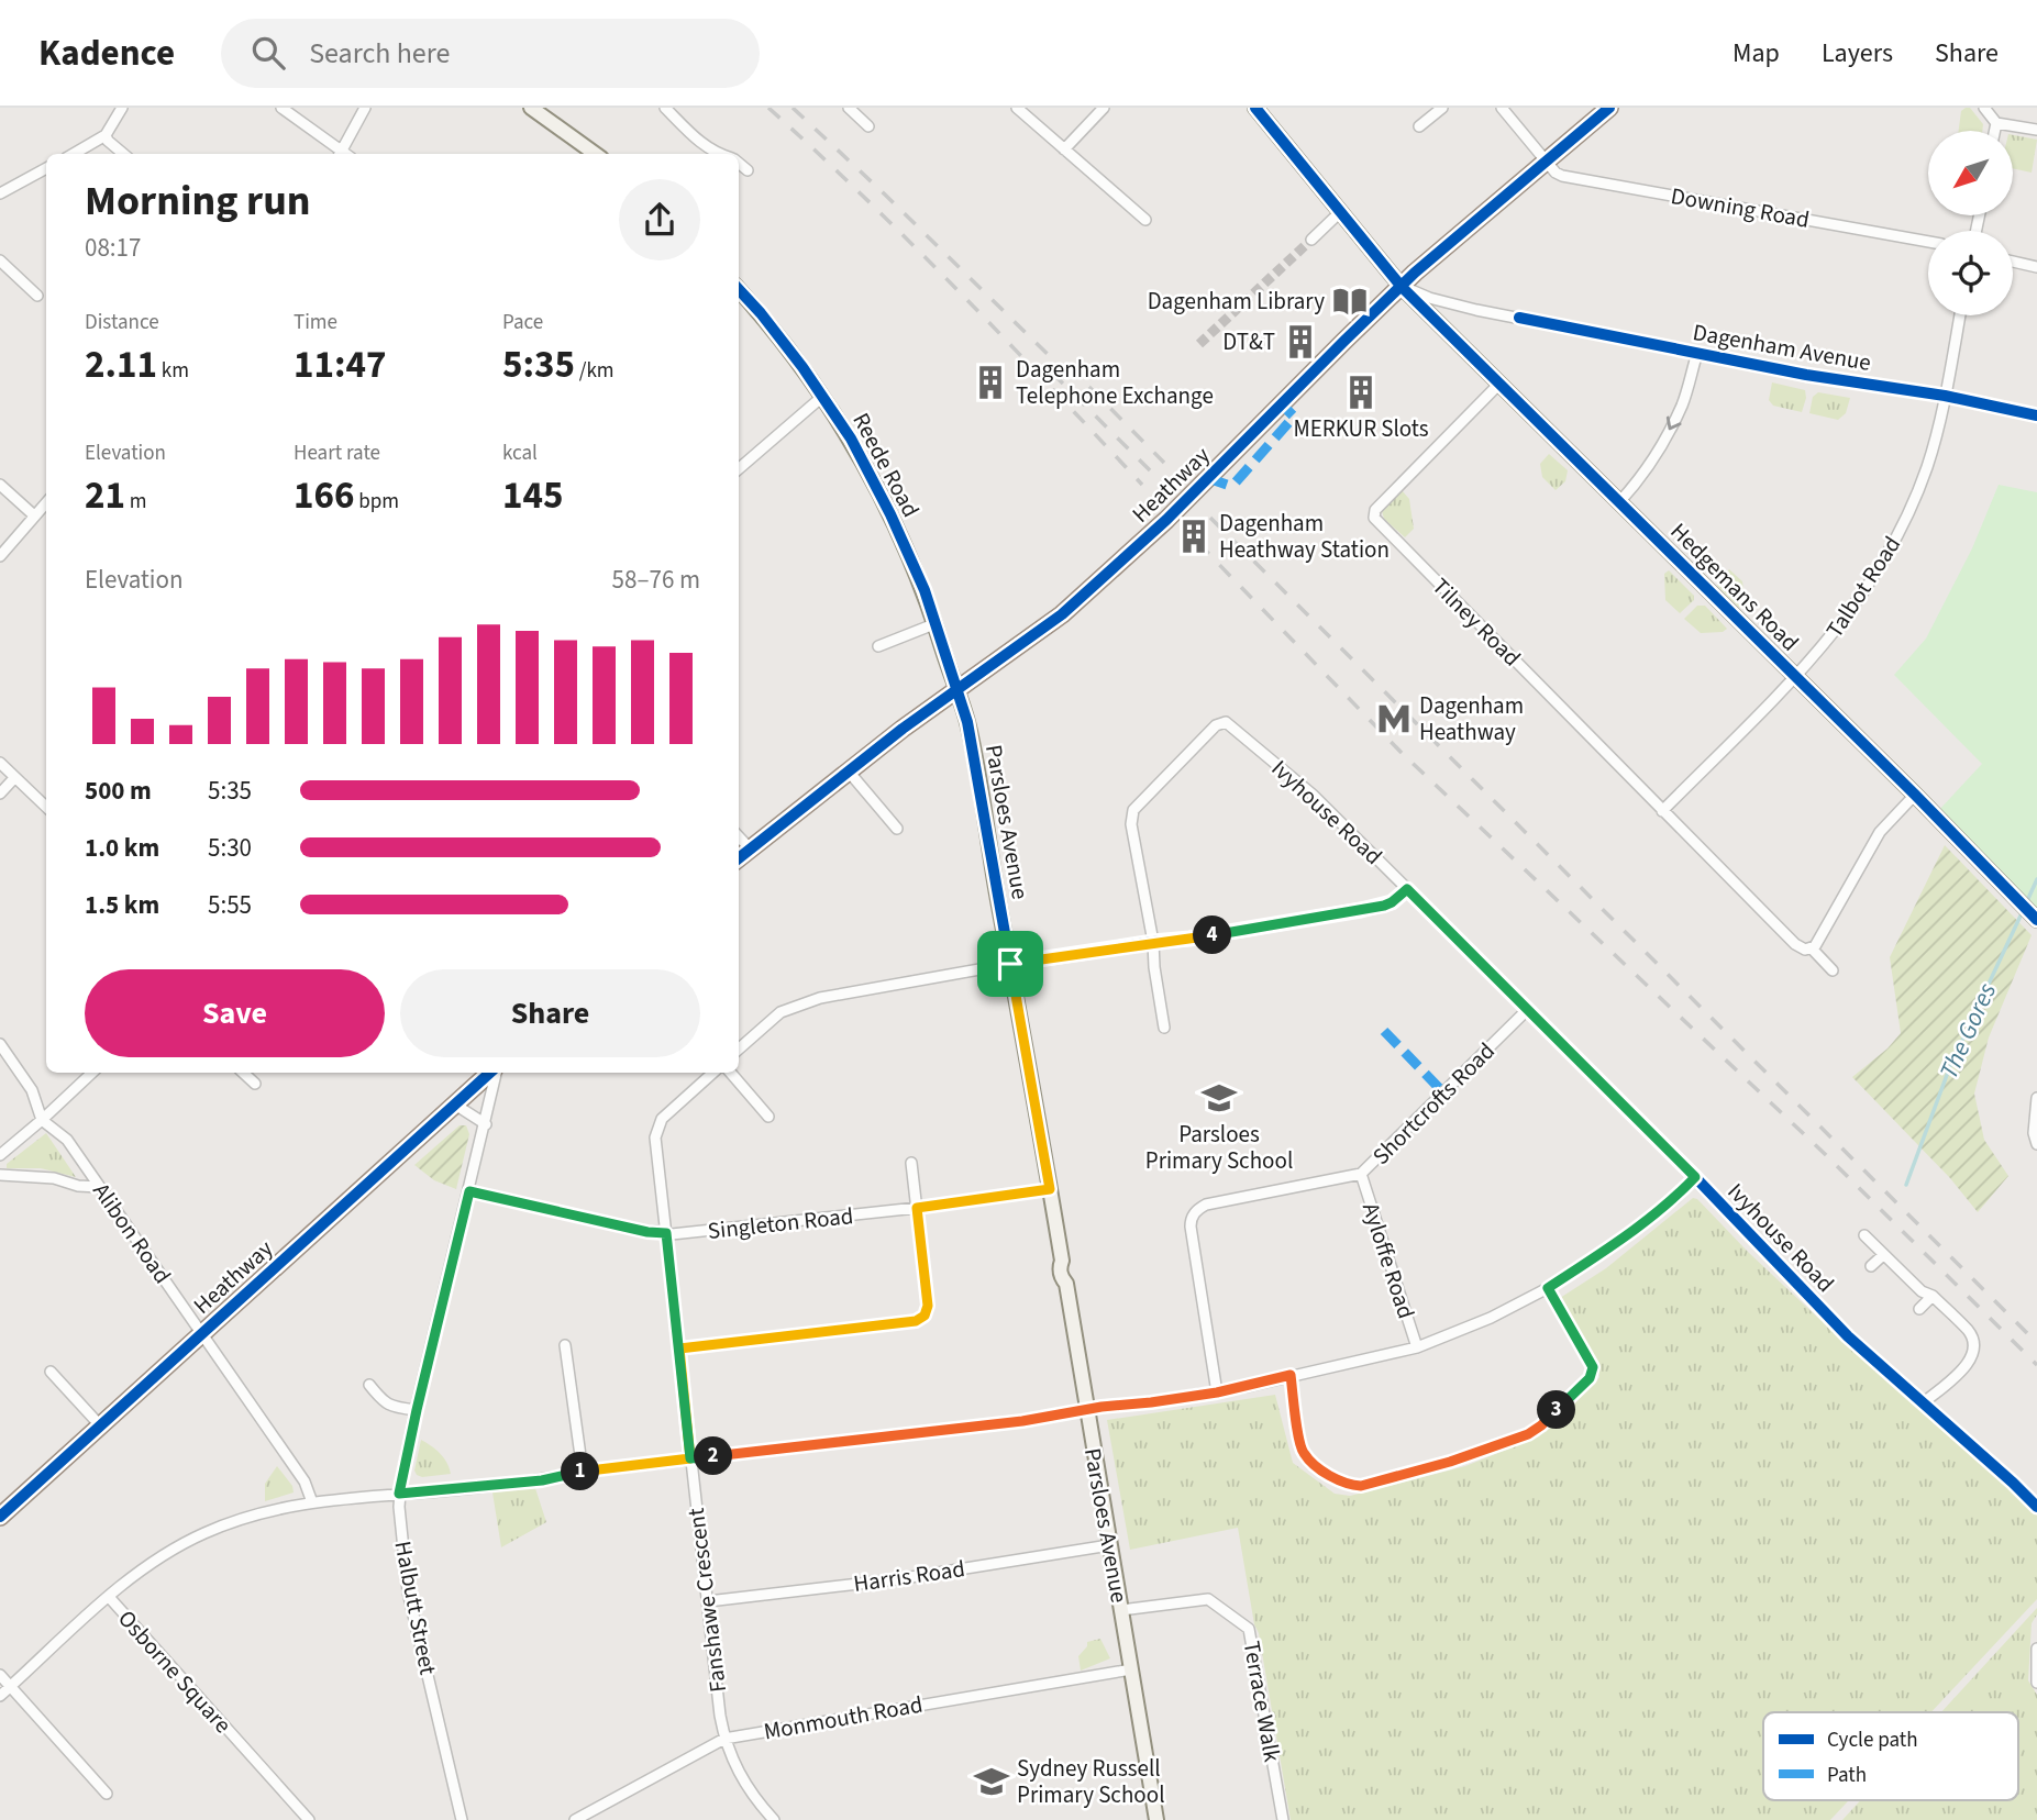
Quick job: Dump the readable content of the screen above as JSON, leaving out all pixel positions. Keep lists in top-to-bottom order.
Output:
{
  "streets": {
    "main road": ["Heathway"],
    "street": [
      "Downing Road",
      "Dagenham Avenue",
      "Reede Road",
      "Hedgemans Road",
      "Talbot Road",
      "Tilney Road",
      "Ivyhouse Road",
      "Parsloes Avenue",
      "Shortcrofts Road",
      "Singleton Road",
      "Alibon Road",
      "Ayloffe Road",
      "Harris Road",
      "Fanshawe Crescent",
      "Halbutt Street",
      "Osborne Square",
      "Terrace Walk",
      "Monmouth Road"
    ]
  },
  "crossings": [
    ["Downing Road", "Heathway"],
    ["Dagenham Avenue", "Heathway"],
    ["Dagenham Avenue", "Hedgemans Road"],
    ["Dagenham Avenue", "Talbot Road"],
    ["Reede Road", "Heathway"],
    ["Reede Road", "Parsloes Avenue"],
    ["Heathway", "Hedgemans Road"],
    ["Heathway", "Parsloes Avenue"],
    ["Heathway", "Alibon Road"],
    ["Hedgemans Road", "Talbot Road"],
    ["Hedgemans Road", "Tilney Road"],
    ["Talbot Road", "Tilney Road"],
    ["Ivyhouse Road", "Shortcrofts Road"],
    ["Parsloes Avenue", "Singleton Road"],
    ["Parsloes Avenue", "Harris Road"],
    ["Parsloes Avenue", "Terrace Walk"],
    ["Parsloes Avenue", "Monmouth Road"],
    ["Shortcrofts Road", "Ayloffe Road"],
    ["Singleton Road", "Fanshawe Crescent"],
    ["Singleton Road", "Halbutt Street"],
    ["Harris Road", "Fanshawe Crescent"],
    ["Fanshawe Crescent", "Monmouth Road"]
  ],
  "water": ["The Gores"],
  "places": {
    "library": ["Dagenham Library"],
    "building": [
      "DT&T",
      "Dagenham Telephone Exchange",
      "MERKUR Slots",
      "Dagenham Heathway Station"
    ],
    "metro station": ["Dagenham Heathway"],
    "school or university": ["Parsloes Primary School", "Sydney Russell Primary School"]
  },
  "legend": ["Cycle path", "Path"],
  "north": "bottom left",
  "page": {
    "header": "Kadence",
    "search": "Search here",
    "nav": ["Map", "Layers", "Share"],
    "heading": ["Morning run", "08:17"],
    "stats": [
      ["Distance", "2.11 km"],
      ["Time", "11:47"],
      ["Pace", "5:35 /km"],
      ["Elevation", "21 m"],
      ["Heart rate", "166 bpm"],
      ["kcal", "145"]
    ],
    "chart": ["Elevation", "58–76 m"],
    "list": [
      {
        "name": "500 m",
        "note": "5:35"
      },
      {
        "name": "1.0 km",
        "note": "5:30"
      },
      {
        "name": "1.5 km",
        "note": "5:55"
      }
    ],
    "pins": [
      "4",
      "3",
      "2",
      "1"
    ],
    "buttons": ["Save", "Share"]
  }
}
